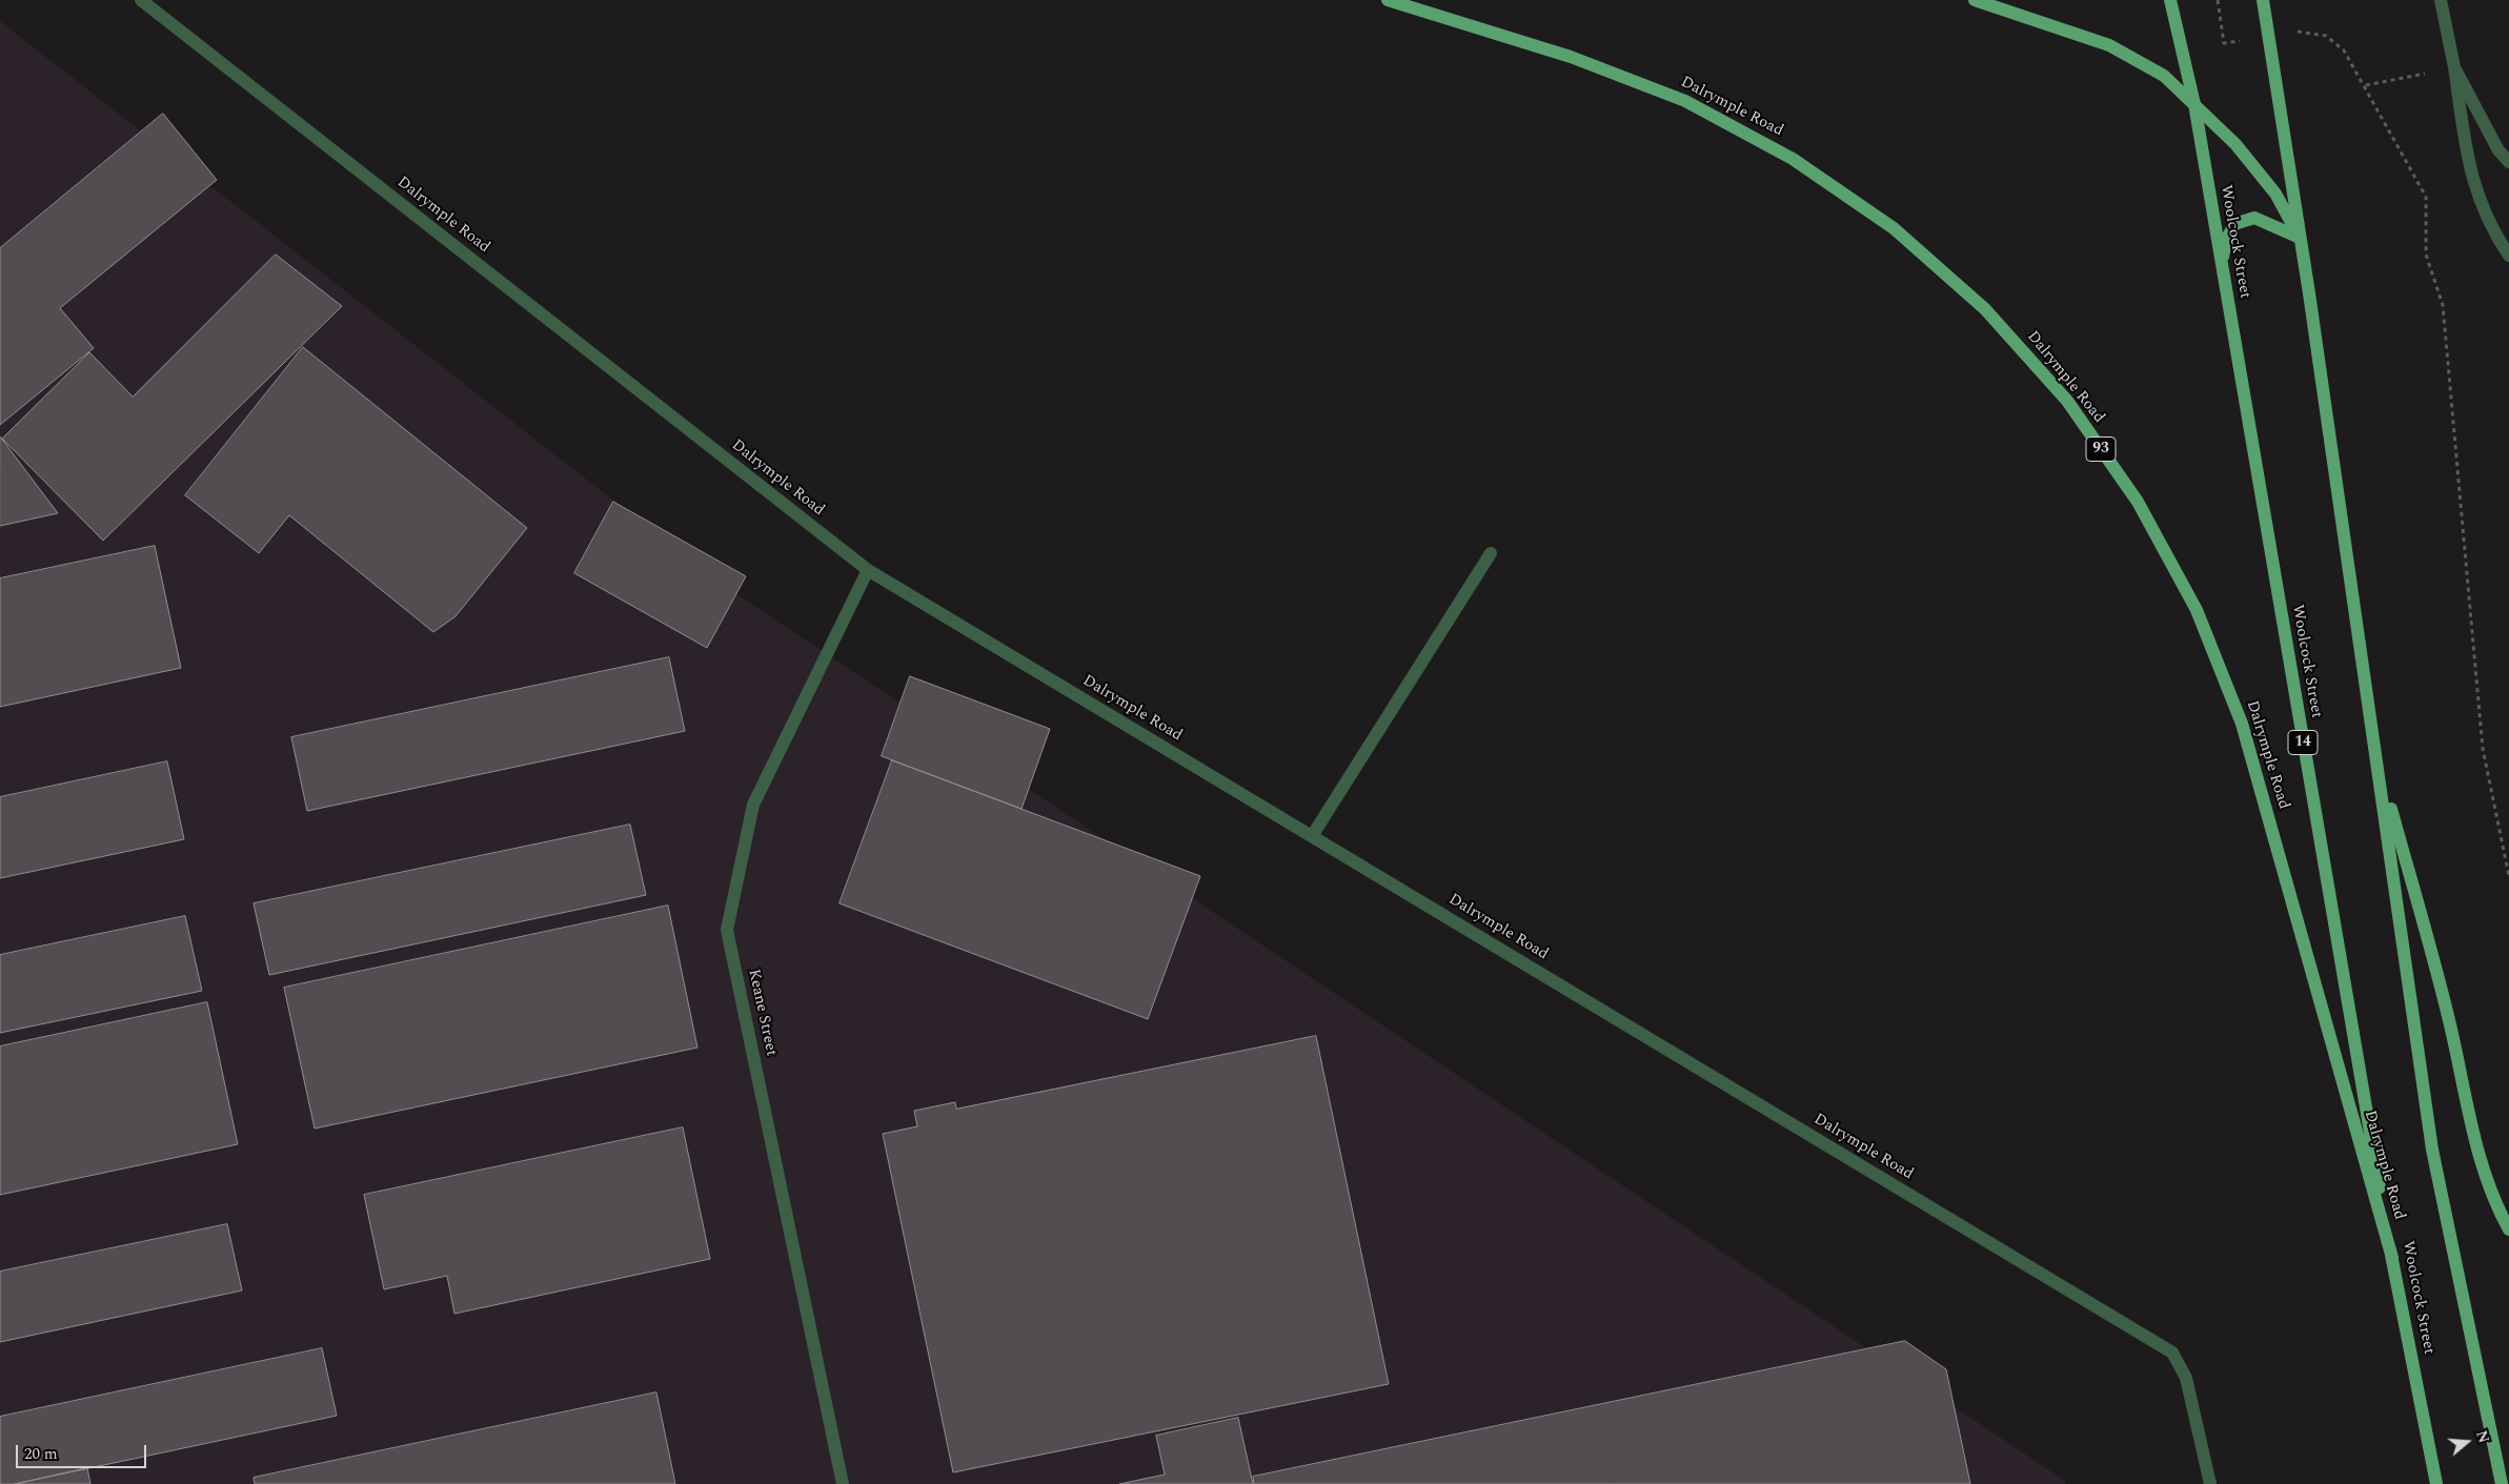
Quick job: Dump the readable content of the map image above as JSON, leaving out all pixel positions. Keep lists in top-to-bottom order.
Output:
{
  "streets": {
    "main road": [
      "Dalrymple Road",
      "Woolcock Street",
      "93",
      "14"
    ],
    "street": ["Keane Street"]
  },
  "crossings": [
    ["Dalrymple Road", "Woolcock Street"],
    ["Dalrymple Road", "Keane Street"]
  ],
  "scale_bar": "20 m",
  "north": "right"
}
